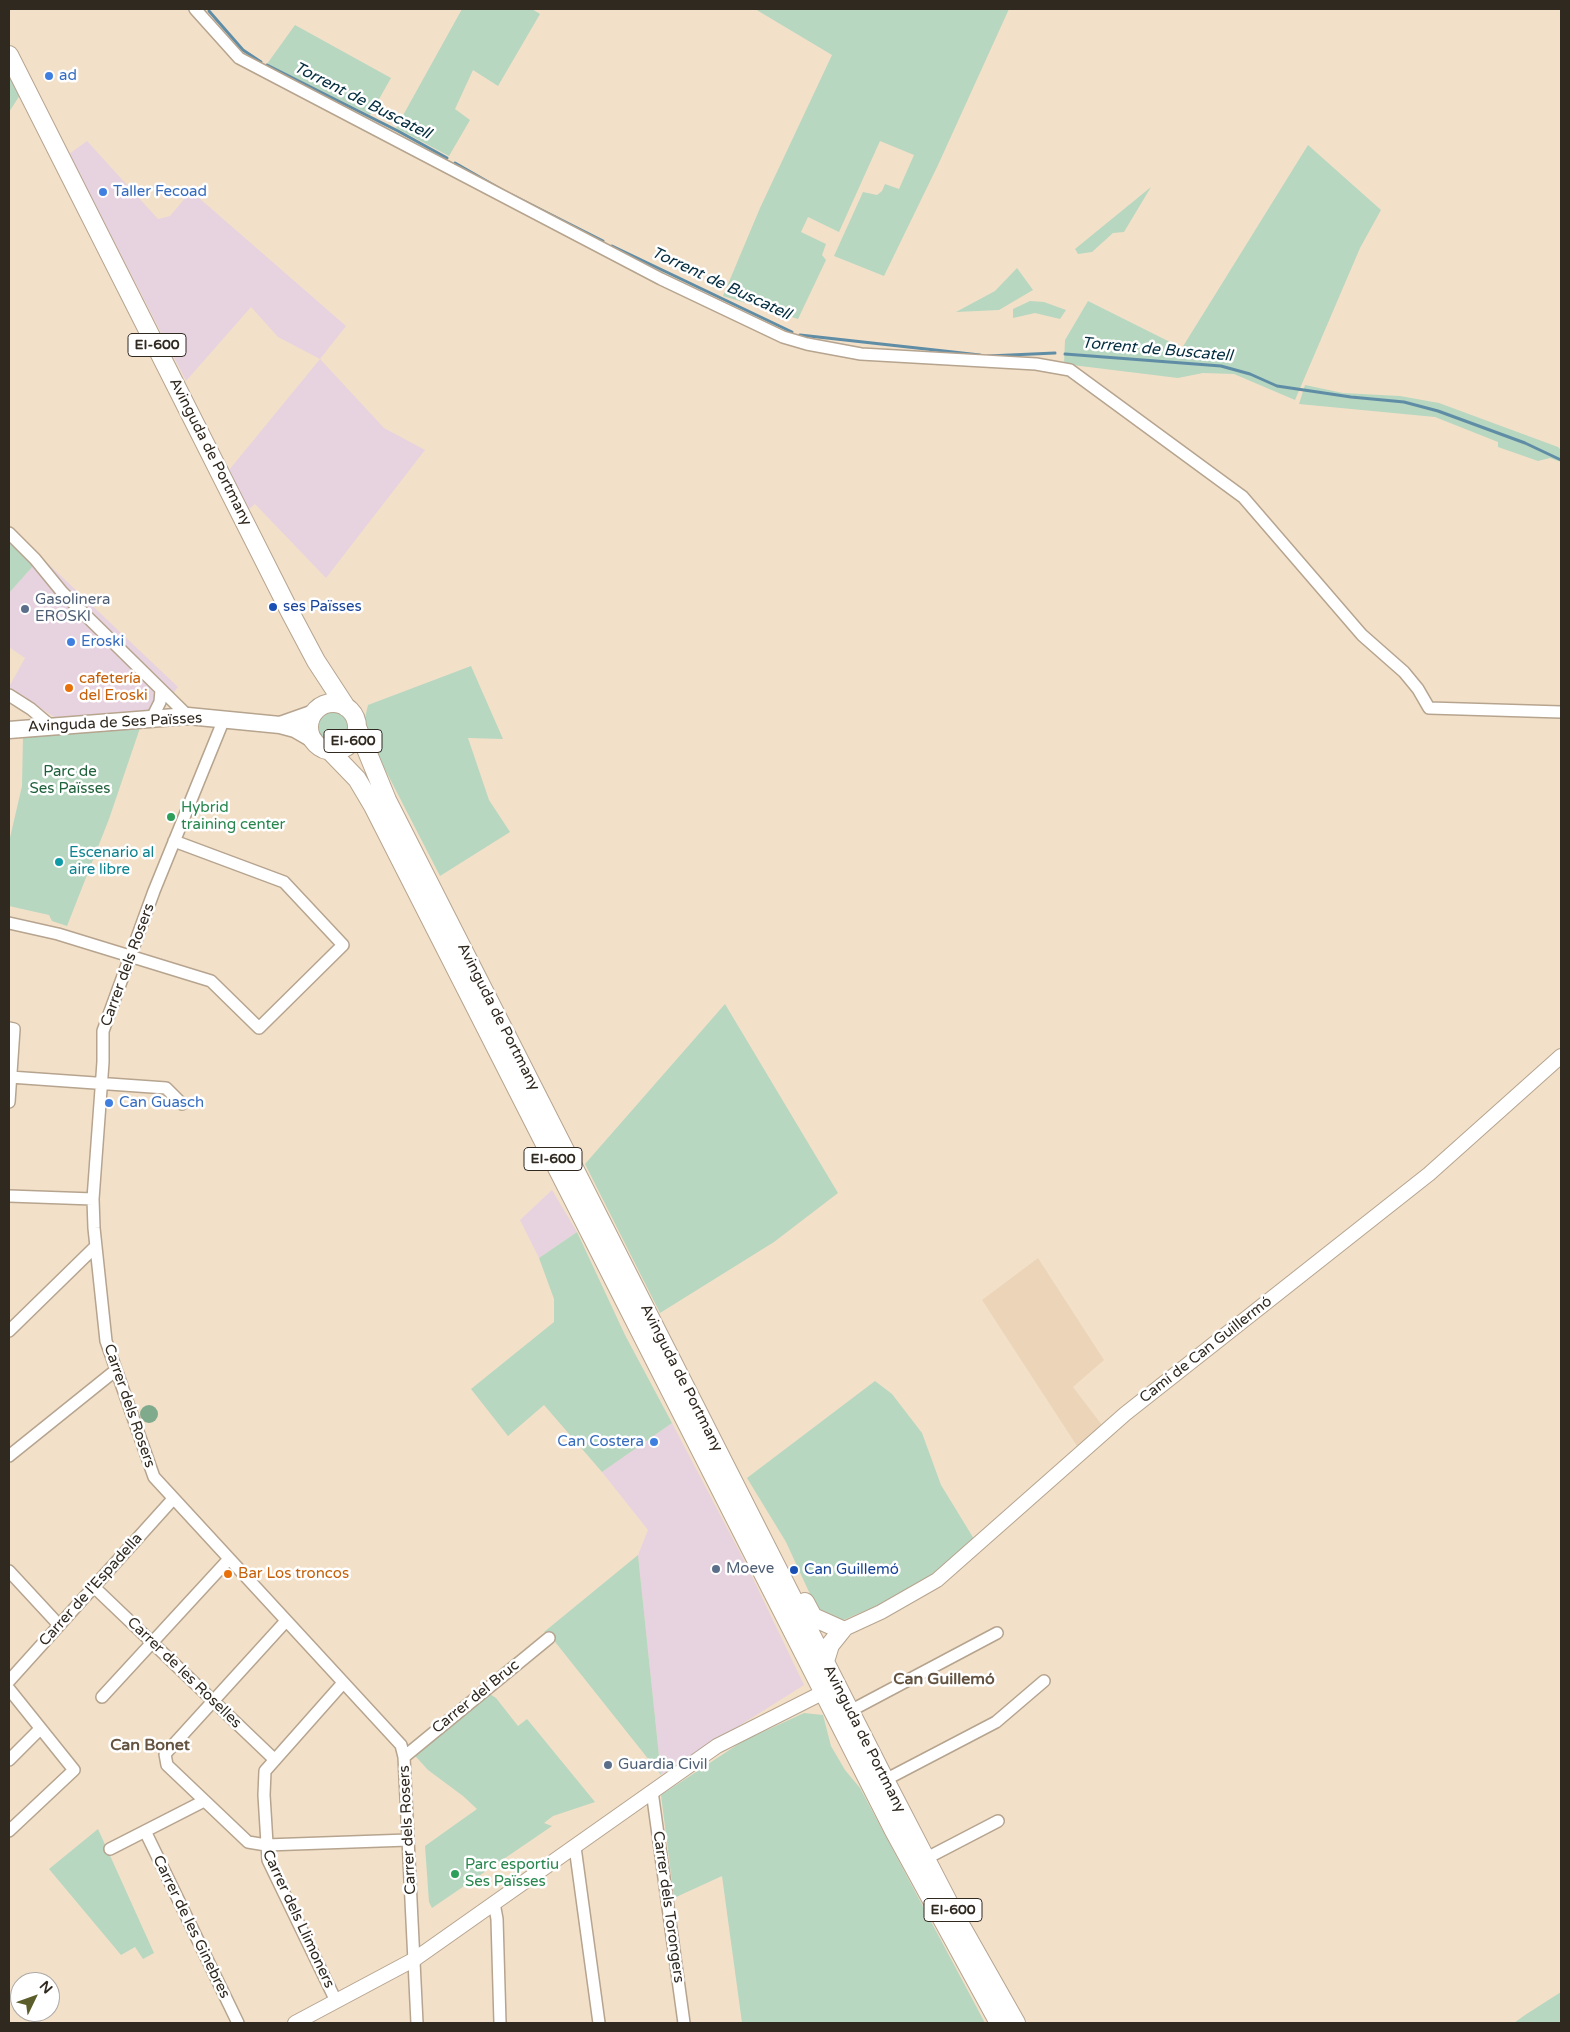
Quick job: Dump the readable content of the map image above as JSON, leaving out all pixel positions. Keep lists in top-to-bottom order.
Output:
{
  "streets": {
    "main road": ["EI-600", "Avinguda de Portmany", "Avinguda de Ses Païsses"],
    "street": [
      "Carrer dels Rosers",
      "Camí de Can Guillermó",
      "Carrer de l'Espadella",
      "Carrer de les Roselles",
      "Carrer del Bruc",
      "Carrer dels Torongers",
      "Carrer dels Llimoners",
      "Carrer de les Ginebres"
    ]
  },
  "crossings": [
    ["EI-600", "Avinguda de Portmany"],
    ["EI-600", "Avinguda de Ses Païsses"],
    ["Avinguda de Portmany", "Avinguda de Ses Païsses"],
    ["Avinguda de Ses Païsses", "Carrer dels Rosers"],
    ["Carrer dels Rosers", "Carrer de l'Espadella"],
    ["Carrer dels Rosers", "Carrer del Bruc"],
    ["Carrer de l'Espadella", "Carrer de les Roselles"],
    ["Carrer de les Roselles", "Carrer dels Llimoners"]
  ],
  "districts": ["Can Guillemó", "Can Bonet"],
  "water": ["Torrent de Buscatell"],
  "parks": ["Parc de Ses Païsses"],
  "places": [
    "ad",
    "Taller Fecoad",
    "ses Païsses",
    "Gasolinera EROSKI",
    "Eroski",
    "cafetería del Eroski",
    "Hybrid training center",
    "Escenario al aire libre",
    "Can Guasch",
    "Can Costera",
    "Moeve",
    "Can Guillemó",
    "Bar Los troncos",
    "Guardia Civil",
    "Parc esportiu Ses Païsses"
  ],
  "north": "top right"
}
